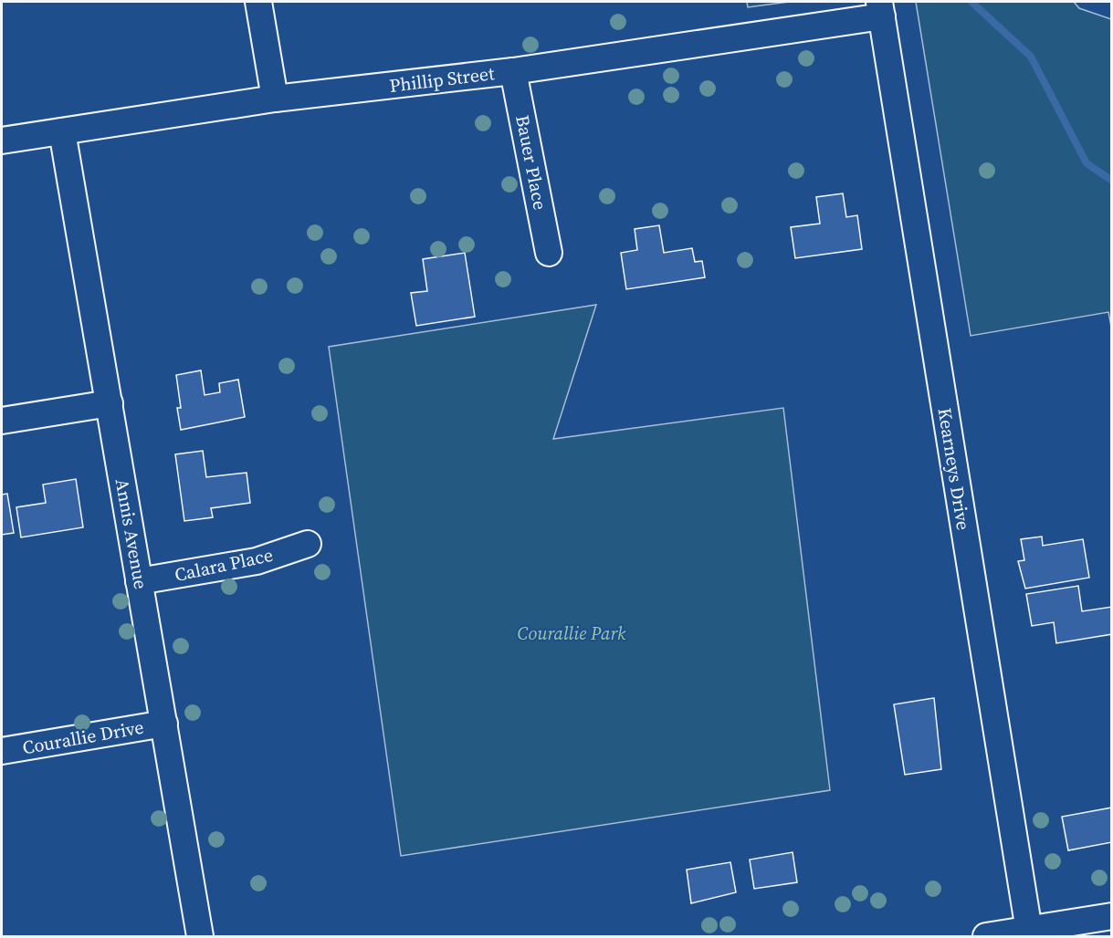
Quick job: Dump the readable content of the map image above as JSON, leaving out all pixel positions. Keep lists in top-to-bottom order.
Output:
{
  "streets": {
    "street": [
      "Phillip Street",
      "Bauer Place",
      "Kearneys Drive",
      "Annis Avenue",
      "Calara Place",
      "Courallie Drive"
    ]
  },
  "crossings": [
    ["Phillip Street", "Bauer Place"],
    ["Phillip Street", "Kearneys Drive"],
    ["Phillip Street", "Annis Avenue"],
    ["Annis Avenue", "Calara Place"],
    ["Annis Avenue", "Courallie Drive"]
  ],
  "parks": ["Courallie Park"]
}
